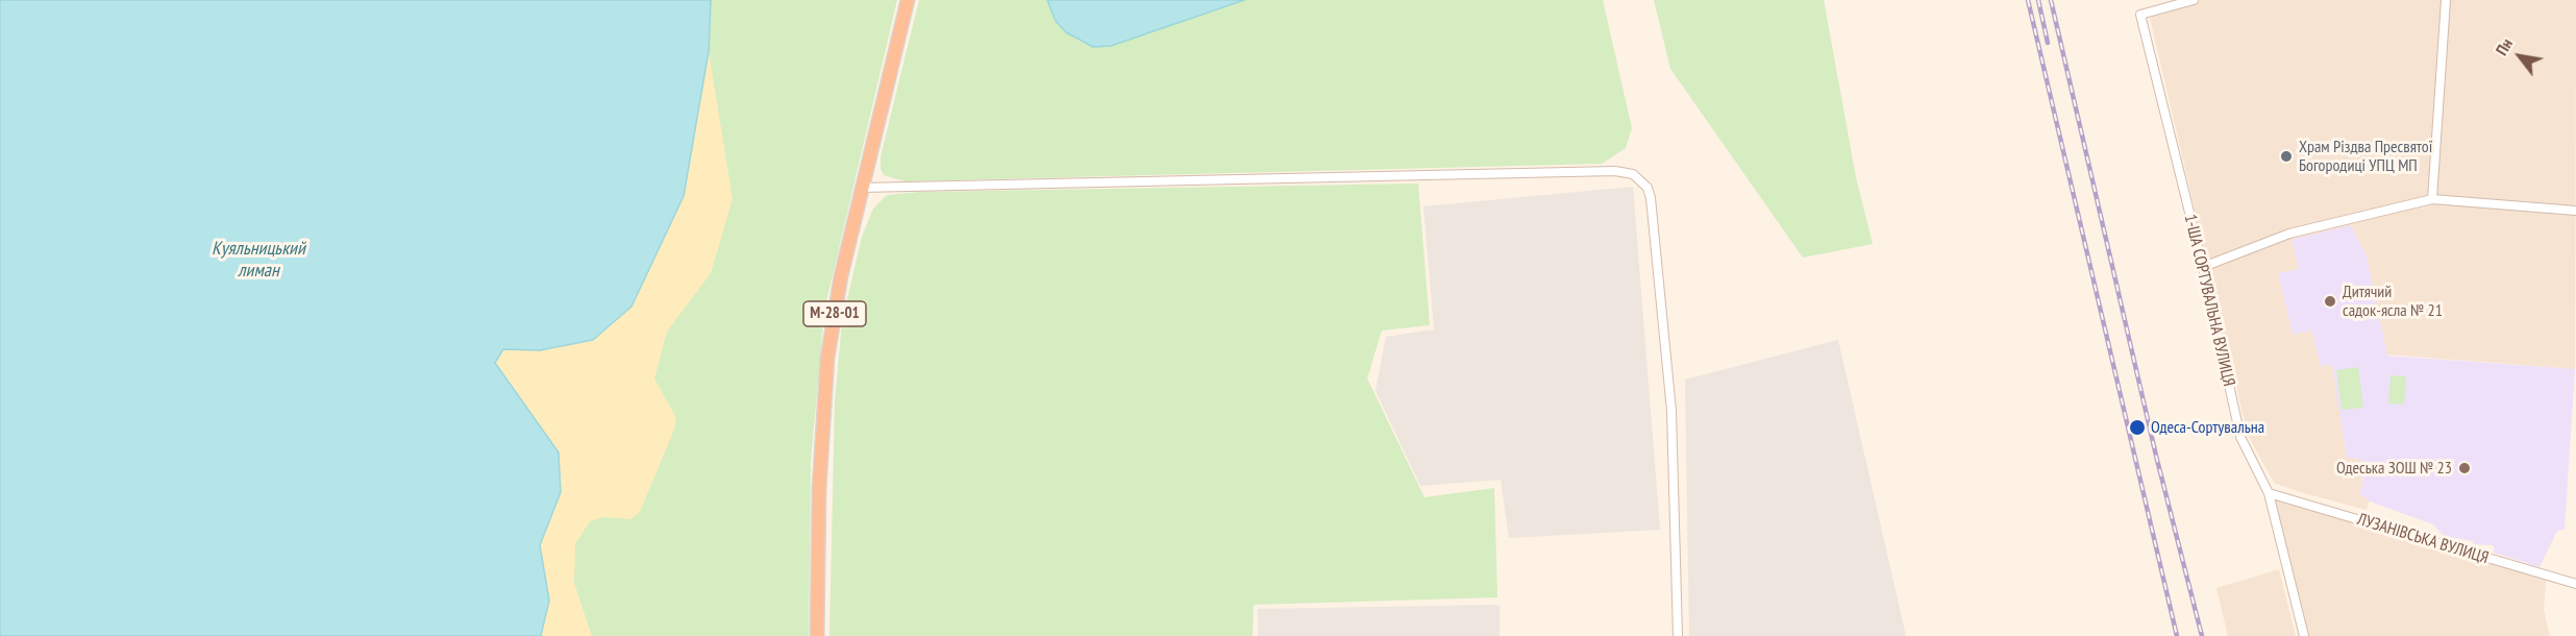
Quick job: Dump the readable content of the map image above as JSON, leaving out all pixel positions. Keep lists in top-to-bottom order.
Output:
{
  "streets": {
    "highway": ["М-28-01"],
    "street": ["1-ША СОРТУВАЛЬНА ВУЛИЦЯ", "ЛУЗАНІВСЬКА ВУЛИЦЯ"]
  },
  "crossings": [
    ["1-ША СОРТУВАЛЬНА ВУЛИЦЯ", "ЛУЗАНІВСЬКА ВУЛИЦЯ"]
  ],
  "water": ["Куяльницький лиман"],
  "places": [
    "Храм Різдва Пресвятої Богородиці УПЦ МП",
    "Дитячий садок-ясла № 21",
    "Одеса-Сортувальна",
    "Одеська ЗОШ № 23"
  ],
  "north": "top left"
}
